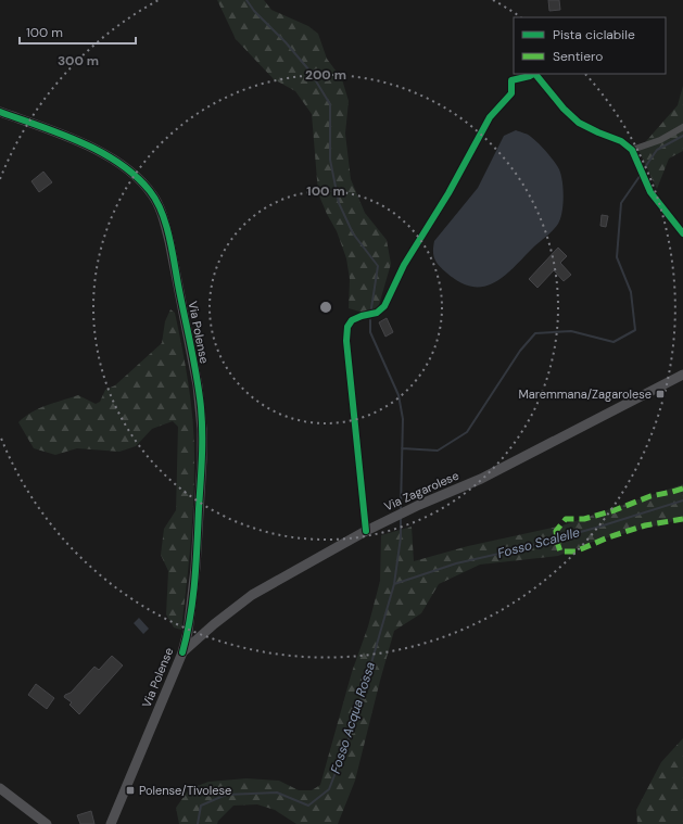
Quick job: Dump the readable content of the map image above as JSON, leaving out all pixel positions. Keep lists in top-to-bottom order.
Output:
{
  "streets": {
    "main road": ["Via Polense", "Via Zagarolese"]
  },
  "crossings": [
    ["Via Polense", "Via Zagarolese"]
  ],
  "water": ["Fosso Scalelle", "Fosso Acqua Rossa"],
  "places": {
    "transit": ["Maremmana/Zagarolese", "Polense/Tivolese"]
  },
  "legend": ["Pista ciclabile", "Sentiero"],
  "scale_bar": "100 m",
  "rings": ["300 m", "200 m", "100 m"]
}
